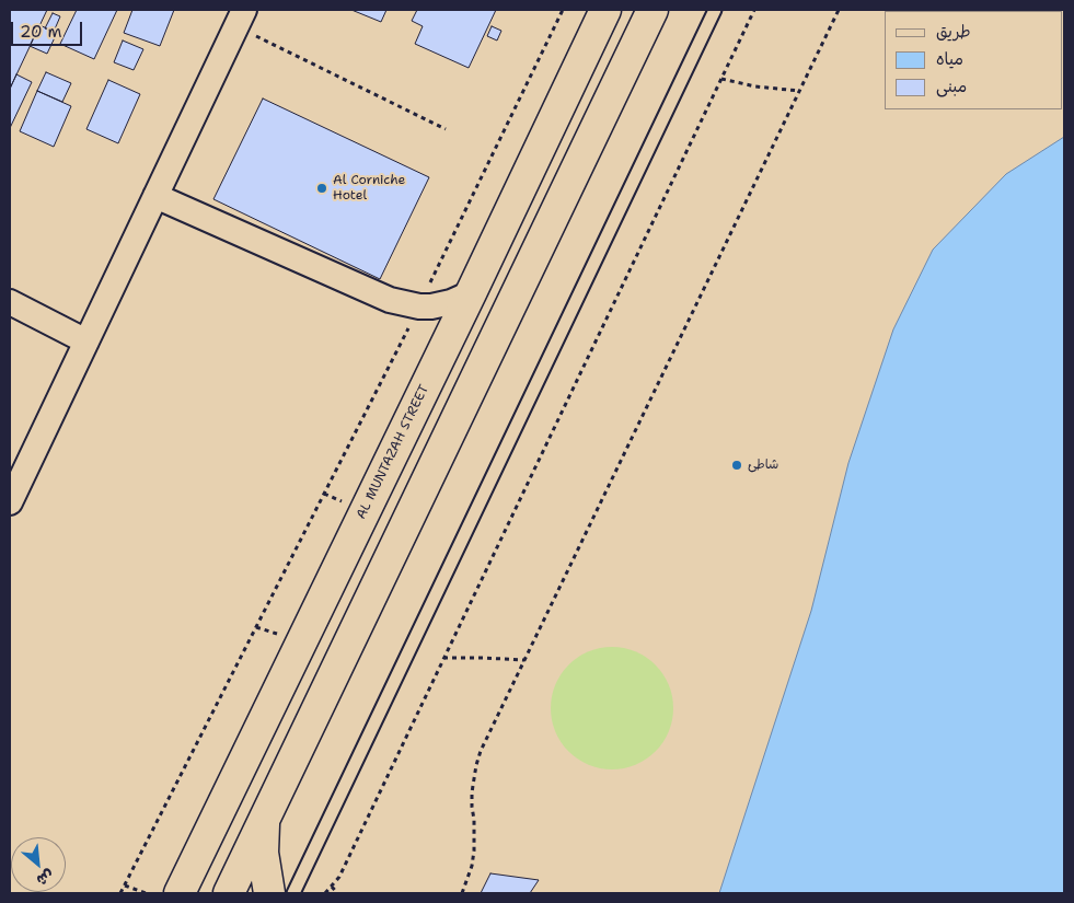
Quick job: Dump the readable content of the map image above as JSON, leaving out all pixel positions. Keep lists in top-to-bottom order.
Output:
{
  "streets": {
    "main road": ["AL MUNTAZAH STREET"]
  },
  "places": ["Al Corniche Hotel", "شاطئ"],
  "legend": ["طريق", "مياه", "مبنى"],
  "scale_bar": "20 m",
  "north": "bottom right"
}
